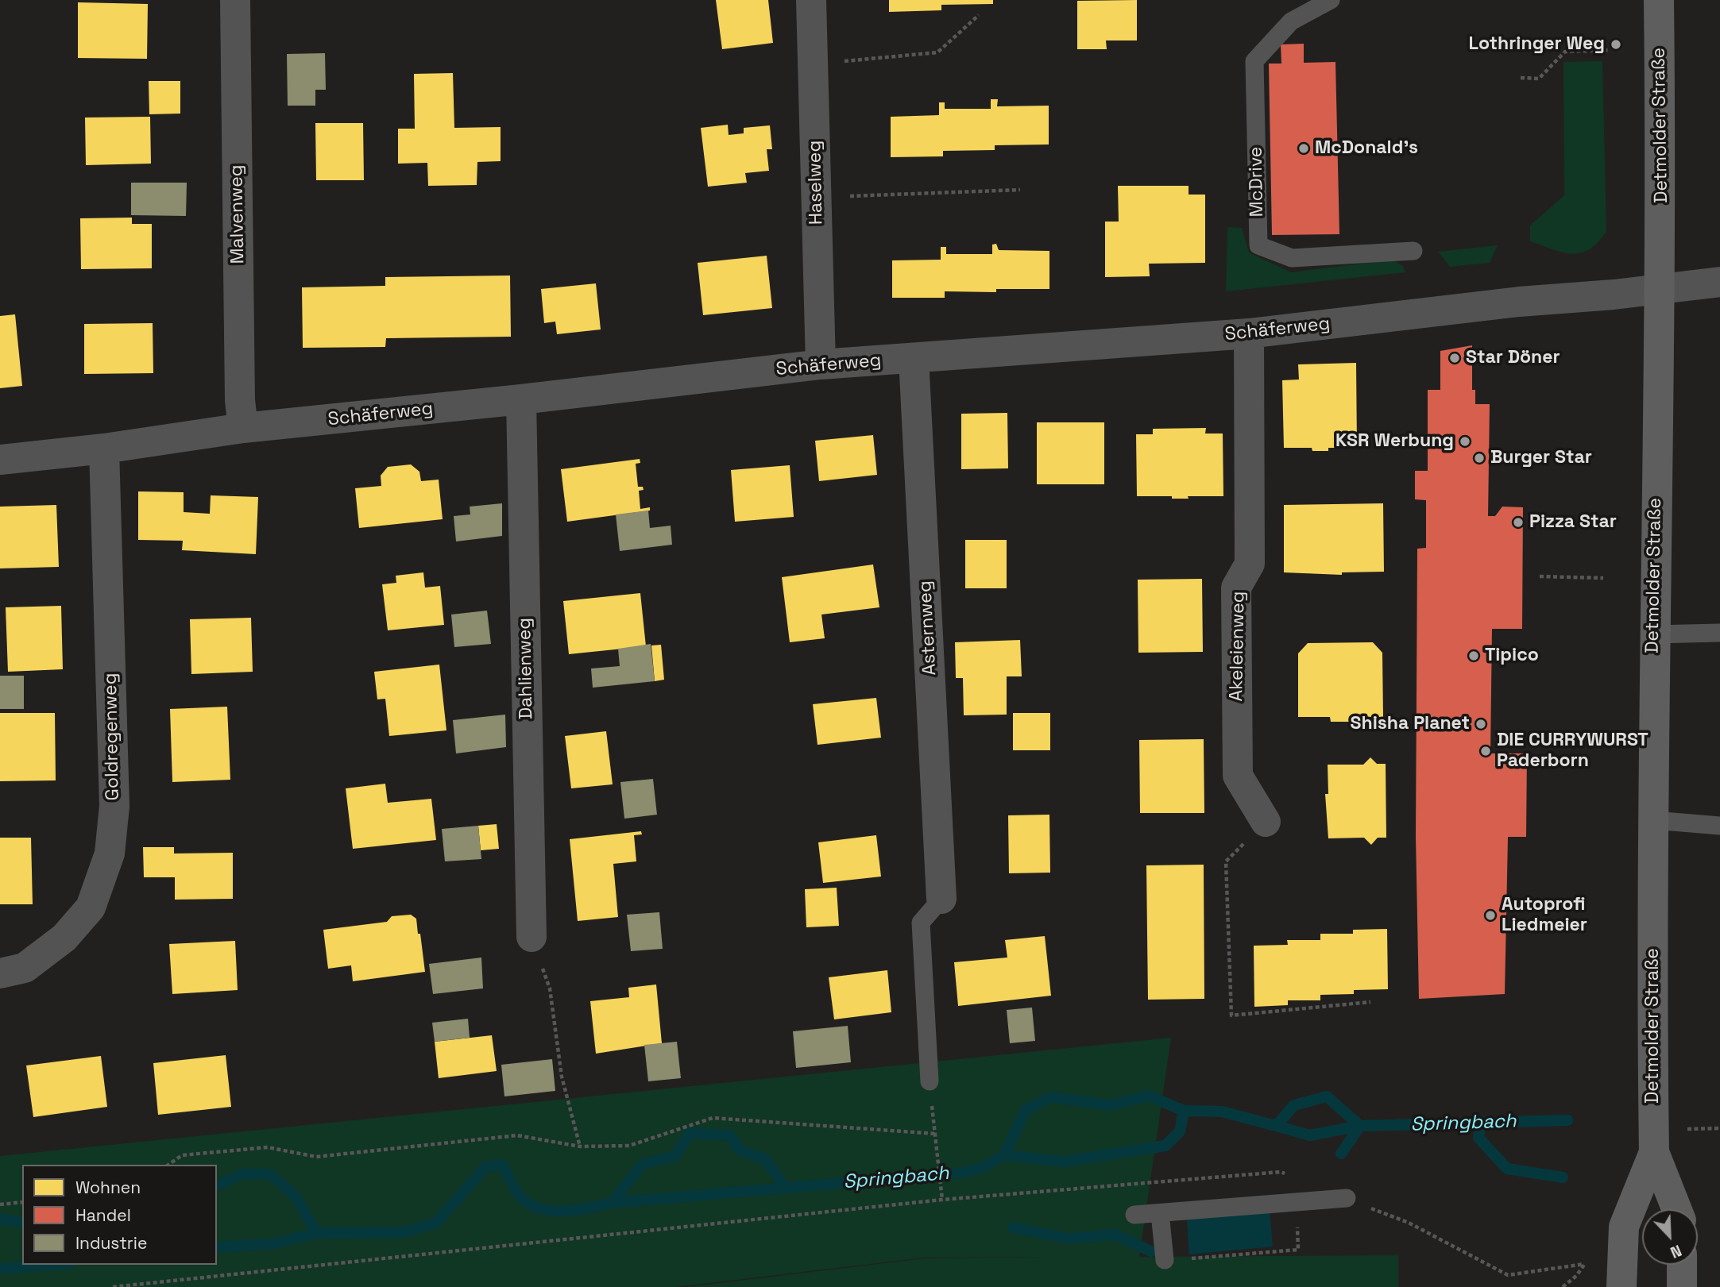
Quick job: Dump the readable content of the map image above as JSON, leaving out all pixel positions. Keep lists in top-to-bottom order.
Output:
{
  "streets": {
    "main road": ["Detmolder Straße"],
    "street": [
      "Haselweg",
      "Malvenweg",
      "Schäferweg",
      "Asternweg",
      "Akeleienweg",
      "Dahlienweg",
      "Goldregenweg"
    ],
    "lane": ["McDrive"]
  },
  "crossings": [
    ["Detmolder Straße", "Schäferweg"],
    ["Haselweg", "Schäferweg"],
    ["Malvenweg", "Schäferweg"],
    ["Schäferweg", "Asternweg"],
    ["Schäferweg", "Akeleienweg"],
    ["Schäferweg", "Dahlienweg"],
    ["Schäferweg", "Goldregenweg"]
  ],
  "water": ["Springbach"],
  "places": [
    "Lothringer Weg",
    "McDonald's",
    "Star Döner",
    "KSR Werbung",
    "Burger Star",
    "Pizza Star",
    "Tipico",
    "Shisha Planet",
    "DIE CURRYWURST Paderborn",
    "Autoprofi Liedmeier"
  ],
  "legend": ["Wohnen", "Handel", "Industrie"],
  "north": "bottom right"
}
